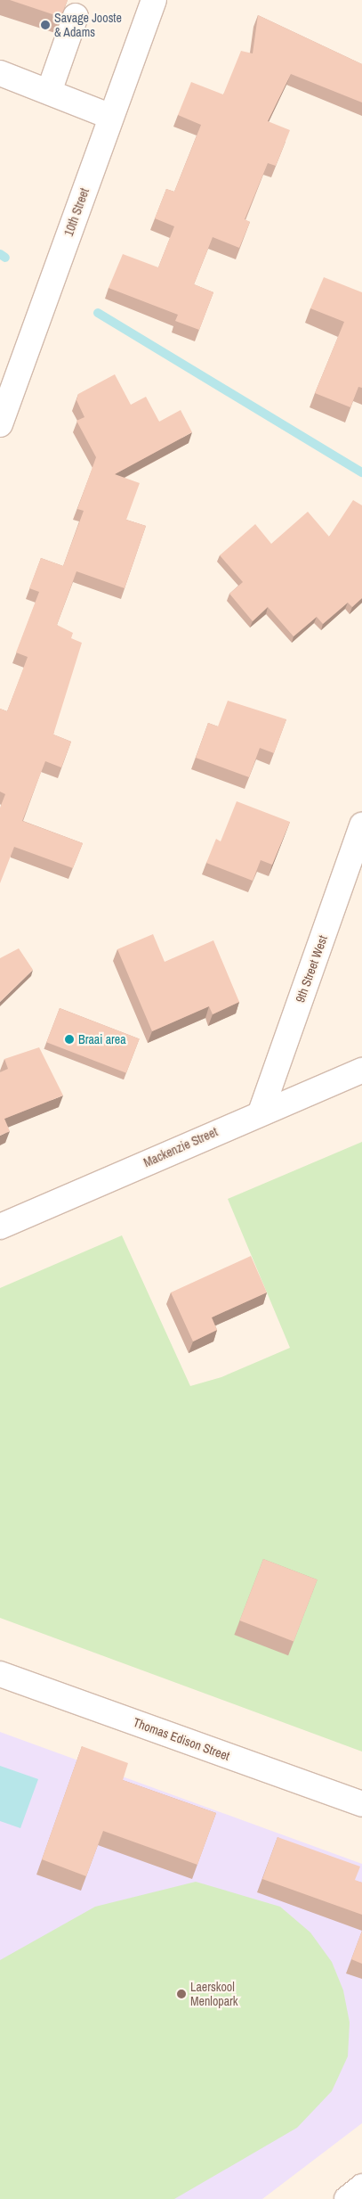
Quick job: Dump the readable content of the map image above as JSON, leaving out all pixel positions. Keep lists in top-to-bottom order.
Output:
{
  "streets": {
    "street": [
      "10th Street",
      "9th Street West",
      "Mackenzie Street",
      "Thomas Edison Street"
    ]
  },
  "crossings": [
    ["9th Street West", "Mackenzie Street"]
  ],
  "places": ["Savage Jooste & Adams", "Braai area", "Laerskool Menlopark"]
}
